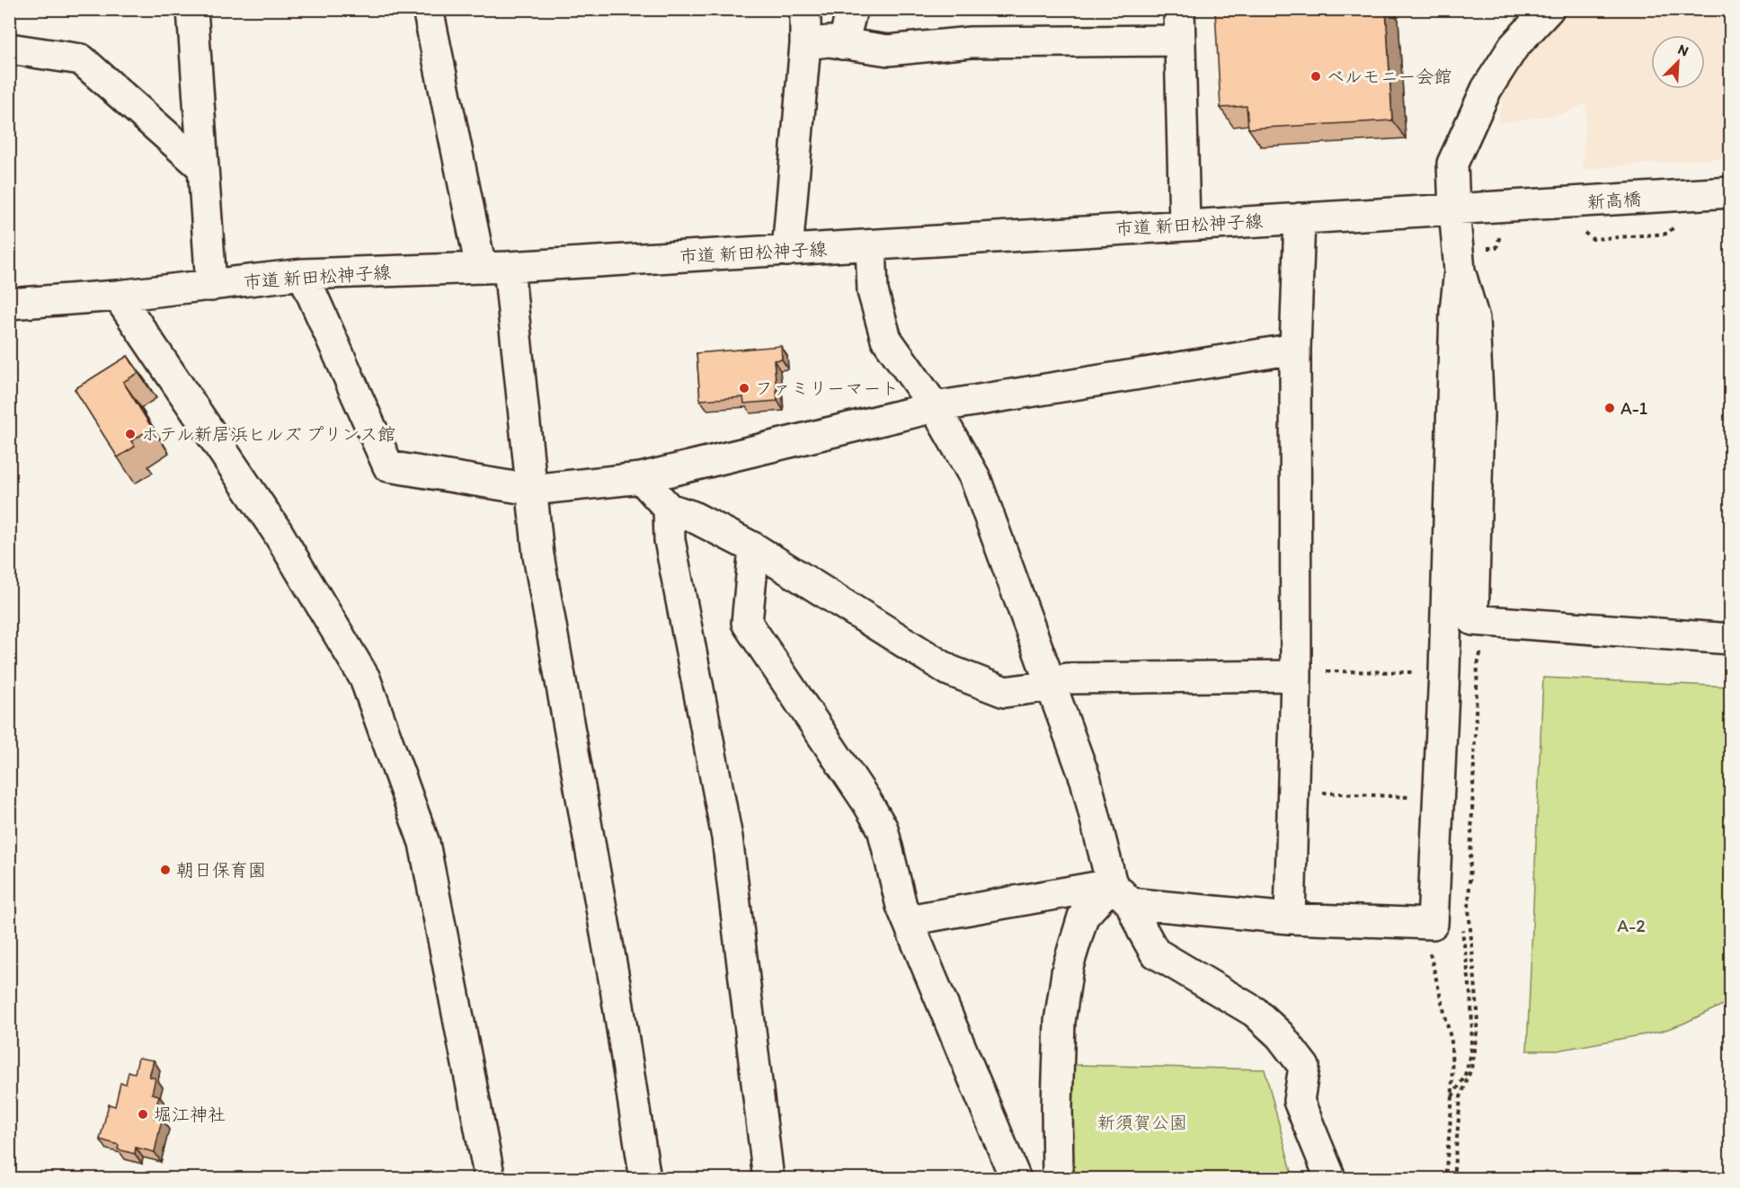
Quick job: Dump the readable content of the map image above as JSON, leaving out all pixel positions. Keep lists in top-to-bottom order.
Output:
{
  "streets": {
    "street": ["新高橋", "市道 新田松神子線"]
  },
  "crossings": [
    ["新高橋", "市道 新田松神子線"]
  ],
  "parks": ["A-2", "新須賀公園"],
  "places": [
    "ベルモニー会館",
    "ファミリーマート",
    "A-1",
    "ホテル新居浜ヒルズ プリンス館",
    "朝日保育園",
    "堀江神社"
  ],
  "north": "top right"
}
